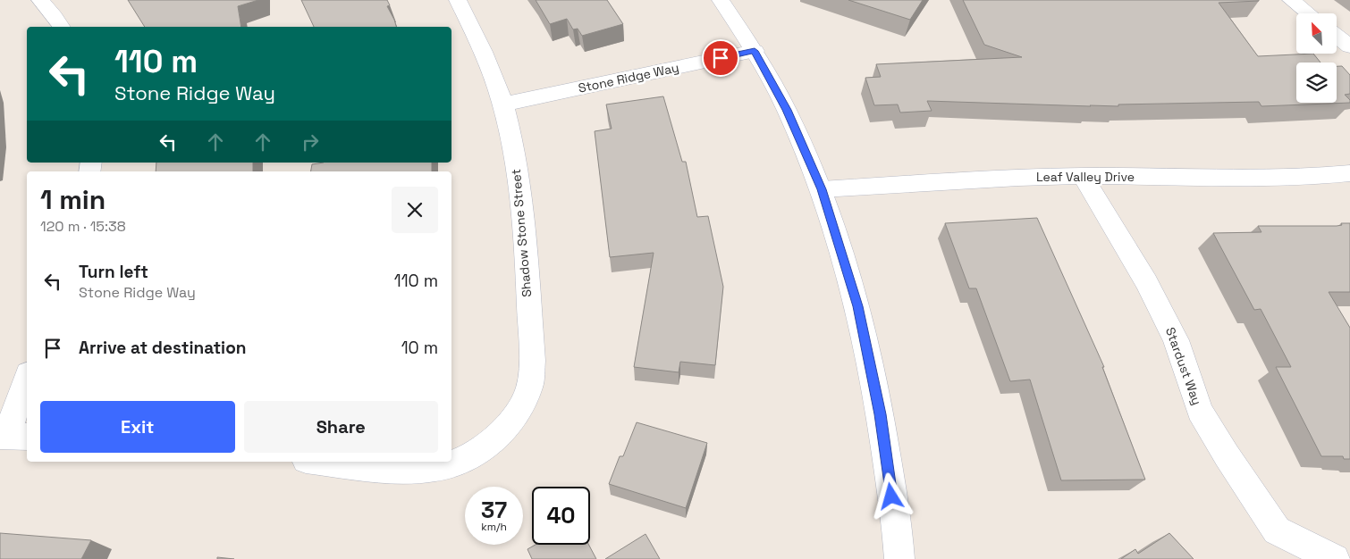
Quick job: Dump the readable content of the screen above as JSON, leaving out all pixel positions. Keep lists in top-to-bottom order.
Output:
{
  "streets": {
    "street": [
      "Stone Ridge Way",
      "Leaf Valley Drive",
      "Shadow Stone Street",
      "Stardust Way"
    ]
  },
  "crossings": [
    ["Stone Ridge Way", "Shadow Stone Street"],
    ["Leaf Valley Drive", "Stardust Way"]
  ],
  "north": "top left",
  "page": {
    "turn": ["110 m", "Stone Ridge Way"],
    "heading": ["1 min", "120 m · 15:38"],
    "list": [
      {
        "name": "Turn left",
        "note": "Stone Ridge Way",
        "value": "110 m"
      },
      {
        "name": "Arrive at destination",
        "value": "10 m"
      }
    ],
    "buttons": ["Exit", "Share"],
    "speed": "37 km/h",
    "limit": "40"
  }
}
